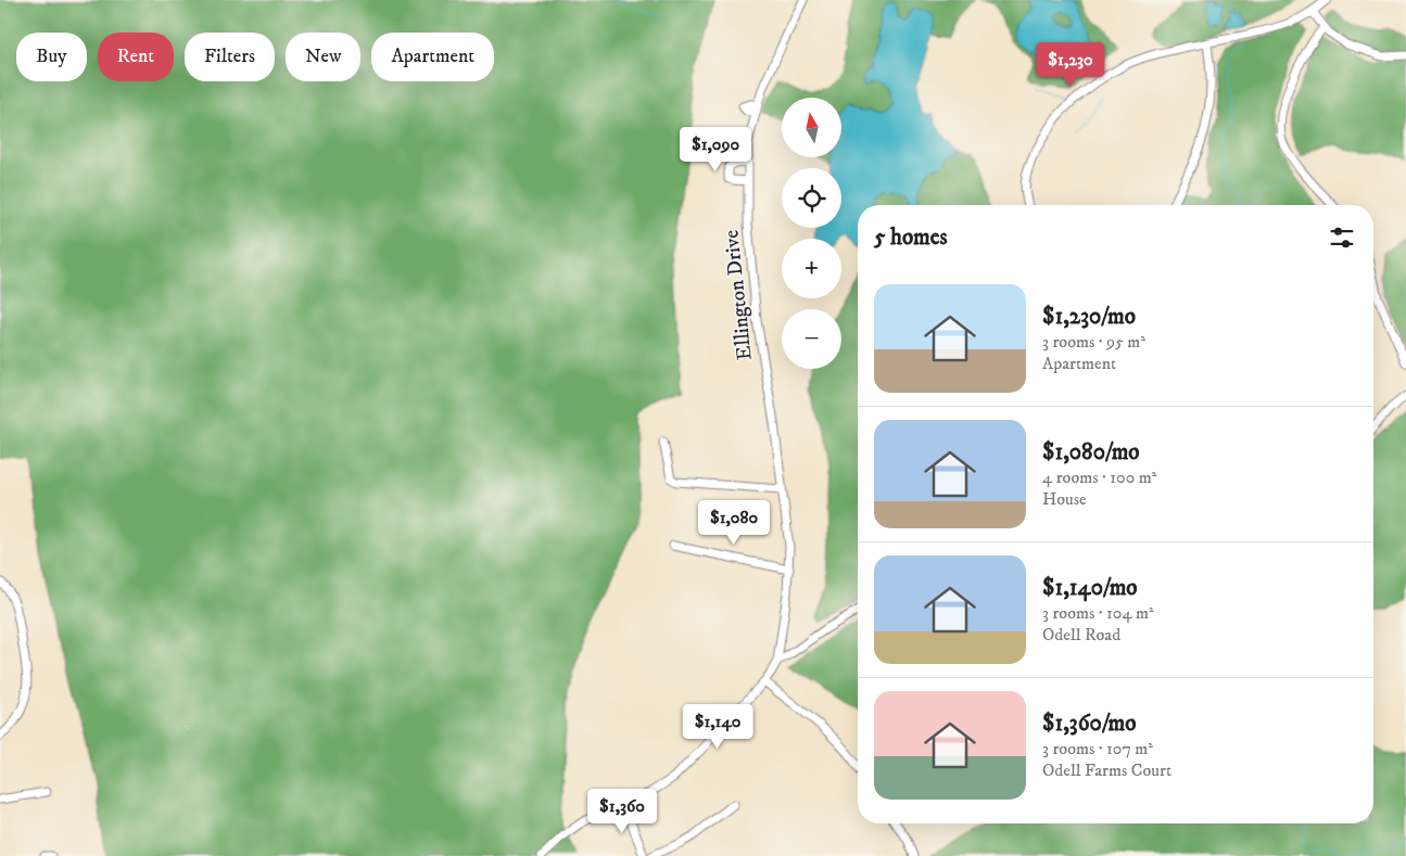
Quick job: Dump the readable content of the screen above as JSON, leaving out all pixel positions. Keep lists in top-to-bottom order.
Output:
{
  "streets": {
    "street": ["Ellington Drive"]
  },
  "north": "top",
  "page": {
    "chip": [
      "Buy",
      "Rent",
      "Filters",
      "New",
      "Apartment"
    ],
    "price": [
      "$1,230",
      "$1,090",
      "$1,080",
      "$1,140",
      "$1,360"
    ],
    "map_buttons": ["+", "−"],
    "heading": "5 homes",
    "list": [
      {
        "name": "$1,230/mo",
        "note": "3 rooms · 95 m² · Apartment"
      },
      {
        "name": "$1,080/mo",
        "note": "4 rooms · 100 m² · House"
      },
      {
        "name": "$1,140/mo",
        "note": "3 rooms · 104 m² · Odell Road"
      },
      {
        "name": "$1,360/mo",
        "note": "3 rooms · 107 m² · Odell Farms Court"
      }
    ]
  }
}
